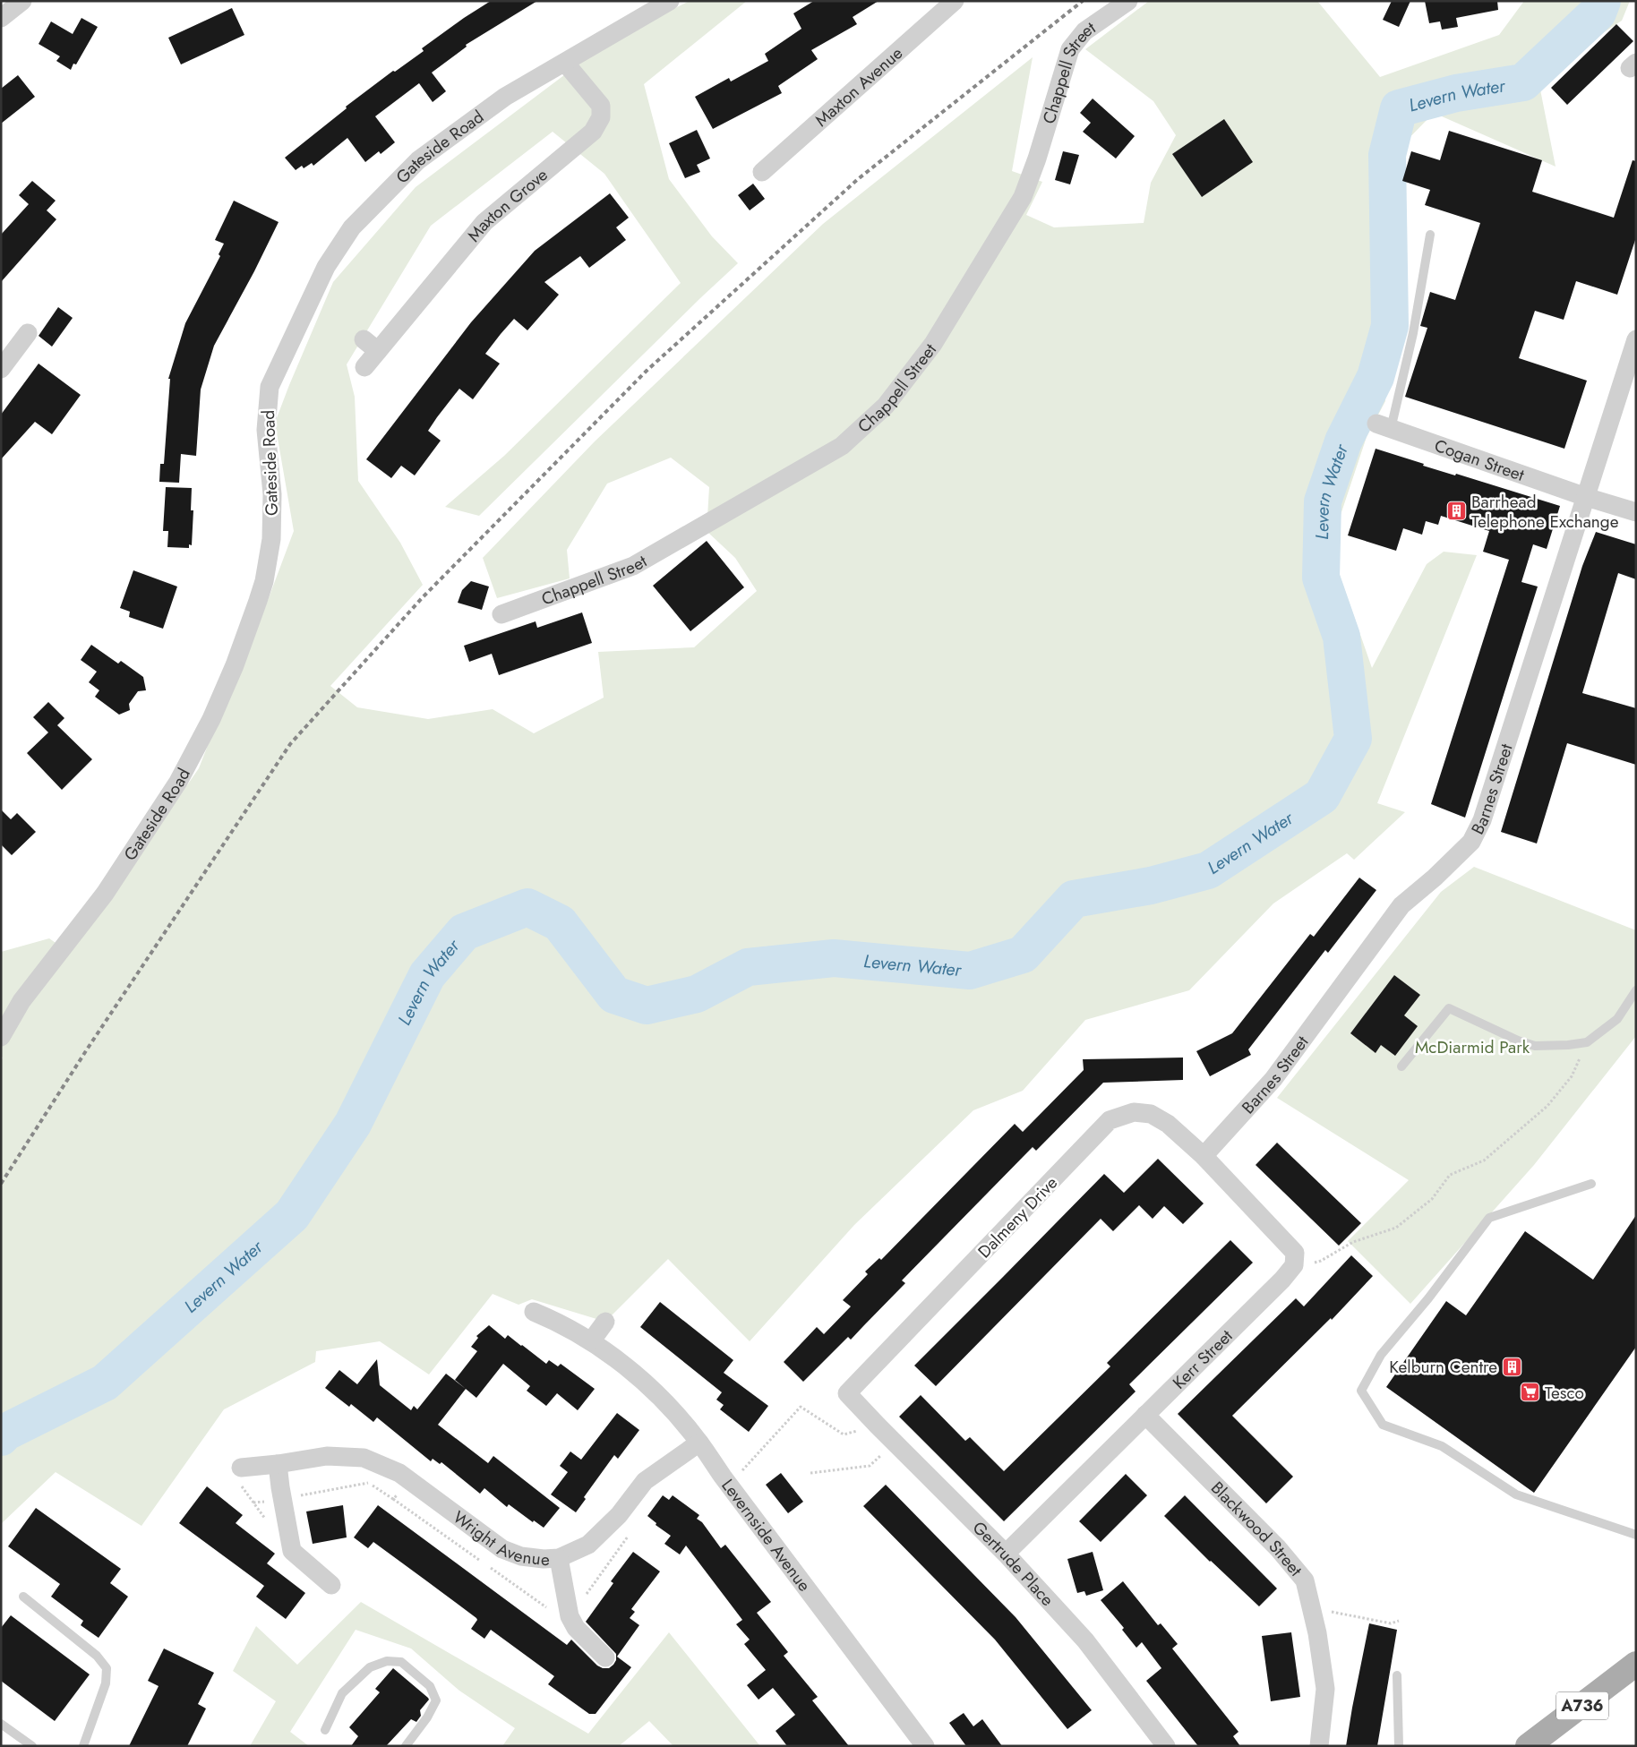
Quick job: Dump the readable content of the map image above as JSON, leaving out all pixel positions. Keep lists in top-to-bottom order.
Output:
{
  "streets": {
    "main road": ["A736"],
    "street": [
      "Chappell Street",
      "Maxton Avenue",
      "Gateside Road",
      "Maxton Grove",
      "Cogan Street",
      "Barnes Street",
      "Dalmeny Drive",
      "Kerr Street",
      "Blackwood Street",
      "Wright Avenue",
      "Levernside Avenue",
      "Gertrude Place"
    ]
  },
  "crossings": [
    ["Gateside Road", "Maxton Grove"],
    ["Cogan Street", "Barnes Street"],
    ["Barnes Street", "Dalmeny Drive"],
    ["Dalmeny Drive", "Gertrude Place"],
    ["Kerr Street", "Blackwood Street"],
    ["Kerr Street", "Gertrude Place"],
    ["Wright Avenue", "Levernside Avenue"]
  ],
  "water": ["Levern Water"],
  "parks": ["McDiarmid Park"],
  "places": {
    "building": ["Barrhead Telephone Exchange", "Kelburn Centre"],
    "supermarket": ["Tesco"]
  }
}
